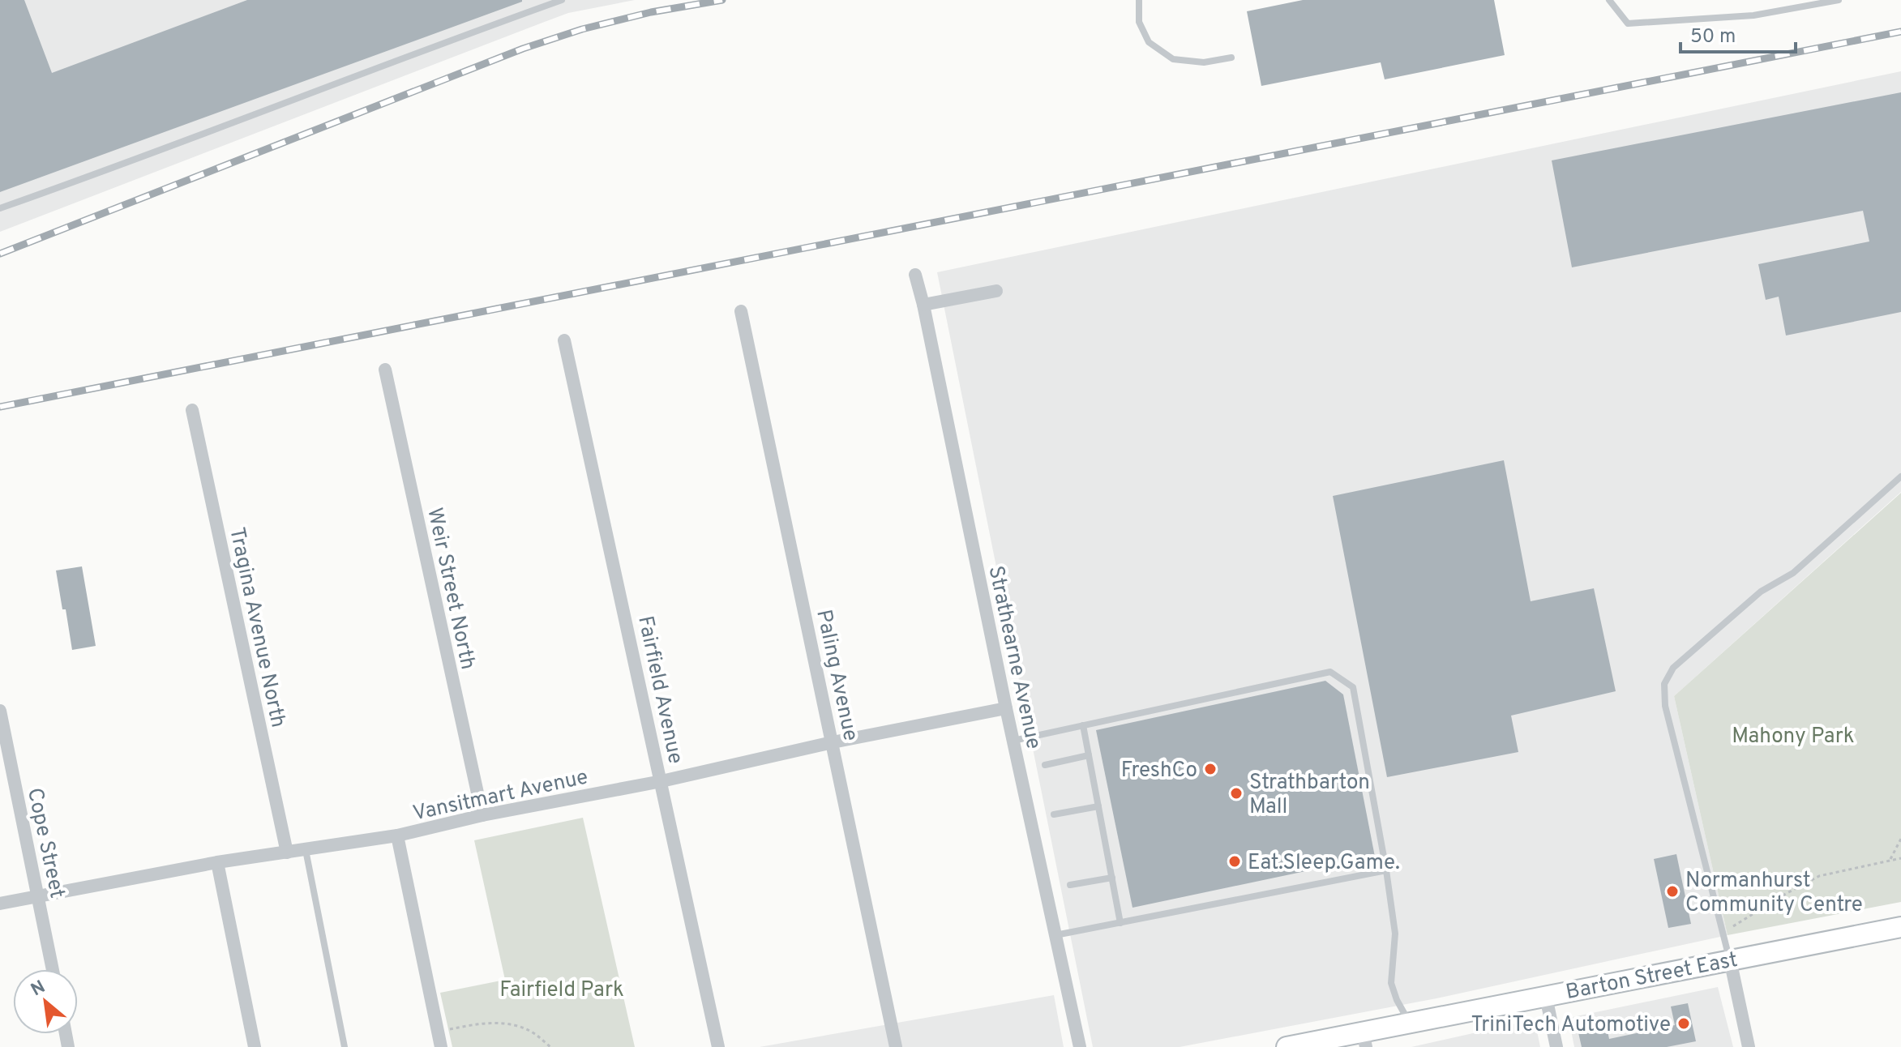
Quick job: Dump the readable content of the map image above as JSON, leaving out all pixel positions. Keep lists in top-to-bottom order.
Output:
{
  "streets": {
    "main road": ["Barton Street East"],
    "street": [
      "Weir Street North",
      "Tragina Avenue North",
      "Strathearne Avenue",
      "Paling Avenue",
      "Fairfield Avenue",
      "Vansitmart Avenue",
      "Cope Street"
    ]
  },
  "crossings": [
    ["Weir Street North", "Vansitmart Avenue"],
    ["Tragina Avenue North", "Vansitmart Avenue"],
    ["Strathearne Avenue", "Vansitmart Avenue"],
    ["Paling Avenue", "Vansitmart Avenue"],
    ["Fairfield Avenue", "Vansitmart Avenue"],
    ["Vansitmart Avenue", "Cope Street"]
  ],
  "parks": ["Mahony Park", "Fairfield Park"],
  "places": [
    "FreshCo",
    "Strathbarton Mall",
    "Eat.Sleep.Game.",
    "Normanhurst Community Centre",
    "TriniTech Automotive"
  ],
  "scale_bar": "50 m",
  "north": "top left"
}
